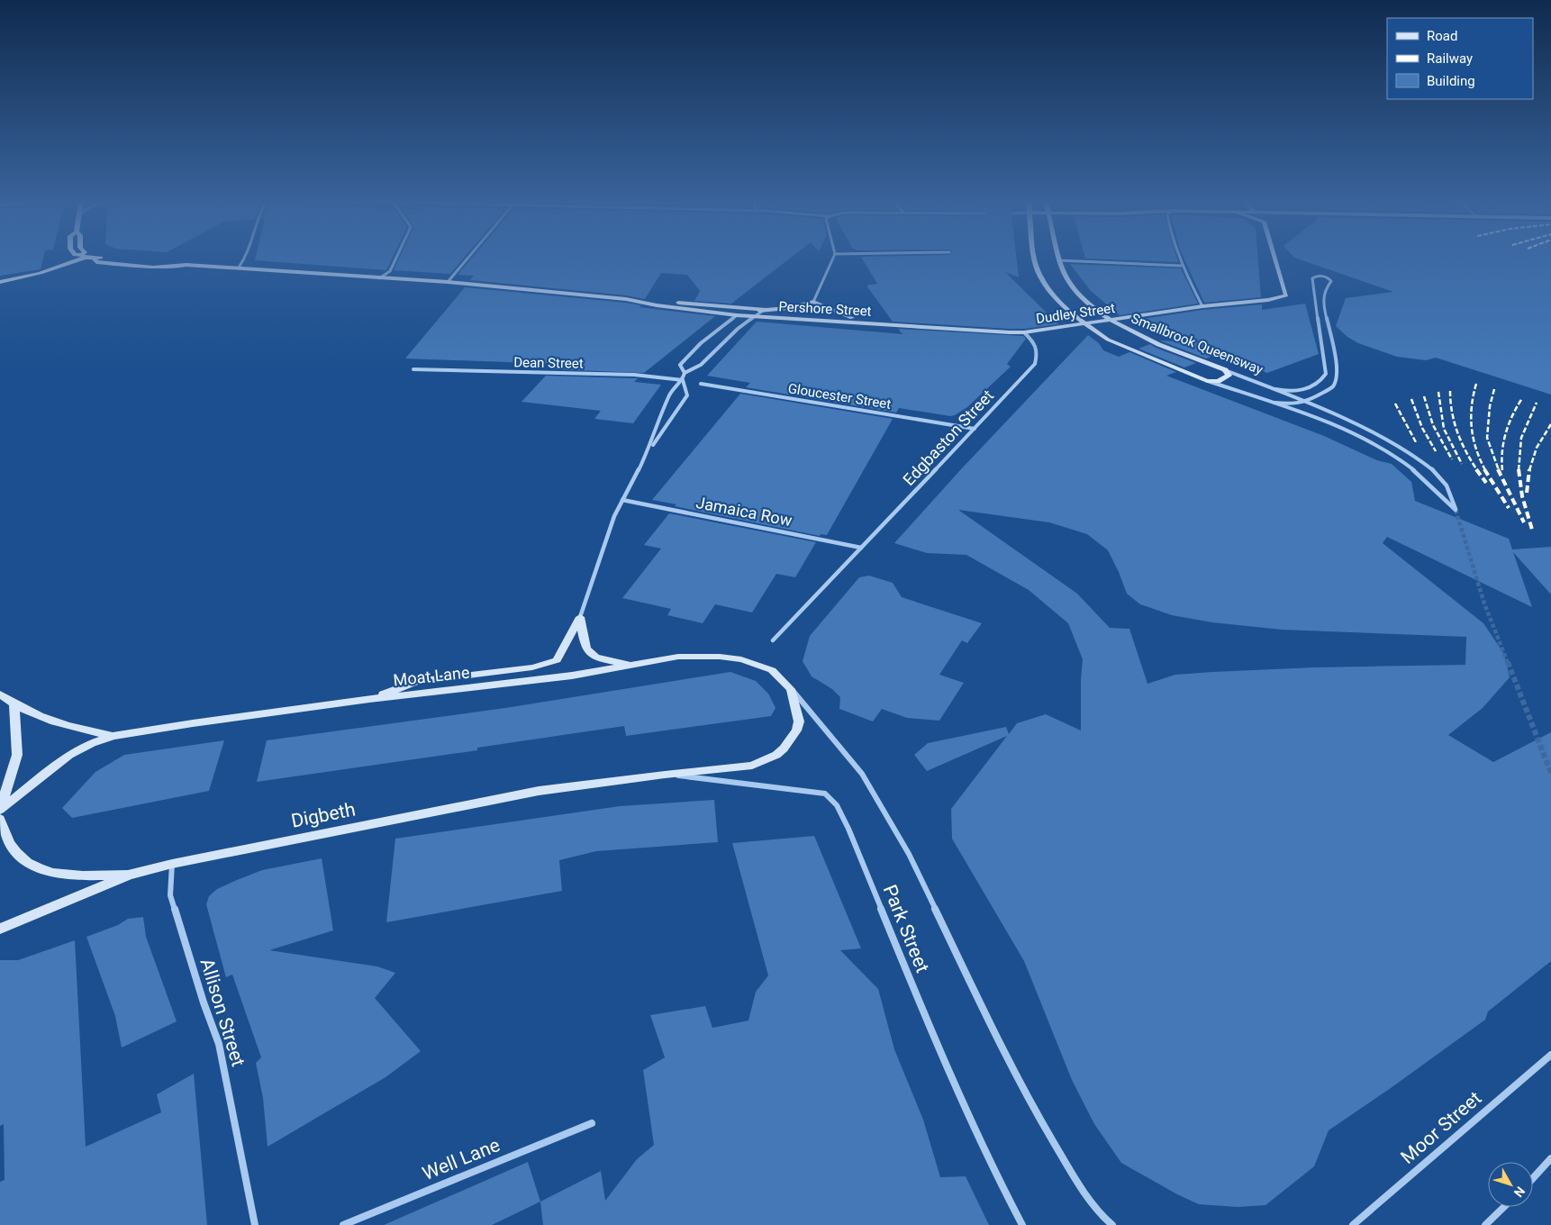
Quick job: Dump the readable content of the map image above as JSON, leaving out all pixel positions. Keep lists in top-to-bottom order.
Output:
{
  "streets": {
    "street": [
      "Pershore Street",
      "Dudley Street",
      "Smallbrook Queensway",
      "Dean Street",
      "Gloucester Street",
      "Edgbaston Street",
      "Jamaica Row",
      "Moat Lane",
      "Digbeth",
      "Park Street",
      "Allison Street",
      "Moor Street",
      "Well Lane"
    ]
  },
  "crossings": [
    ["Pershore Street", "Dudley Street"],
    ["Pershore Street", "Edgbaston Street"],
    ["Dudley Street", "Edgbaston Street"],
    ["Gloucester Street", "Edgbaston Street"],
    ["Edgbaston Street", "Jamaica Row"],
    ["Moat Lane", "Digbeth"],
    ["Moat Lane", "Park Street"],
    ["Digbeth", "Park Street"],
    ["Digbeth", "Allison Street"]
  ],
  "legend": ["Road", "Railway", "Building"],
  "north": "bottom right"
}
